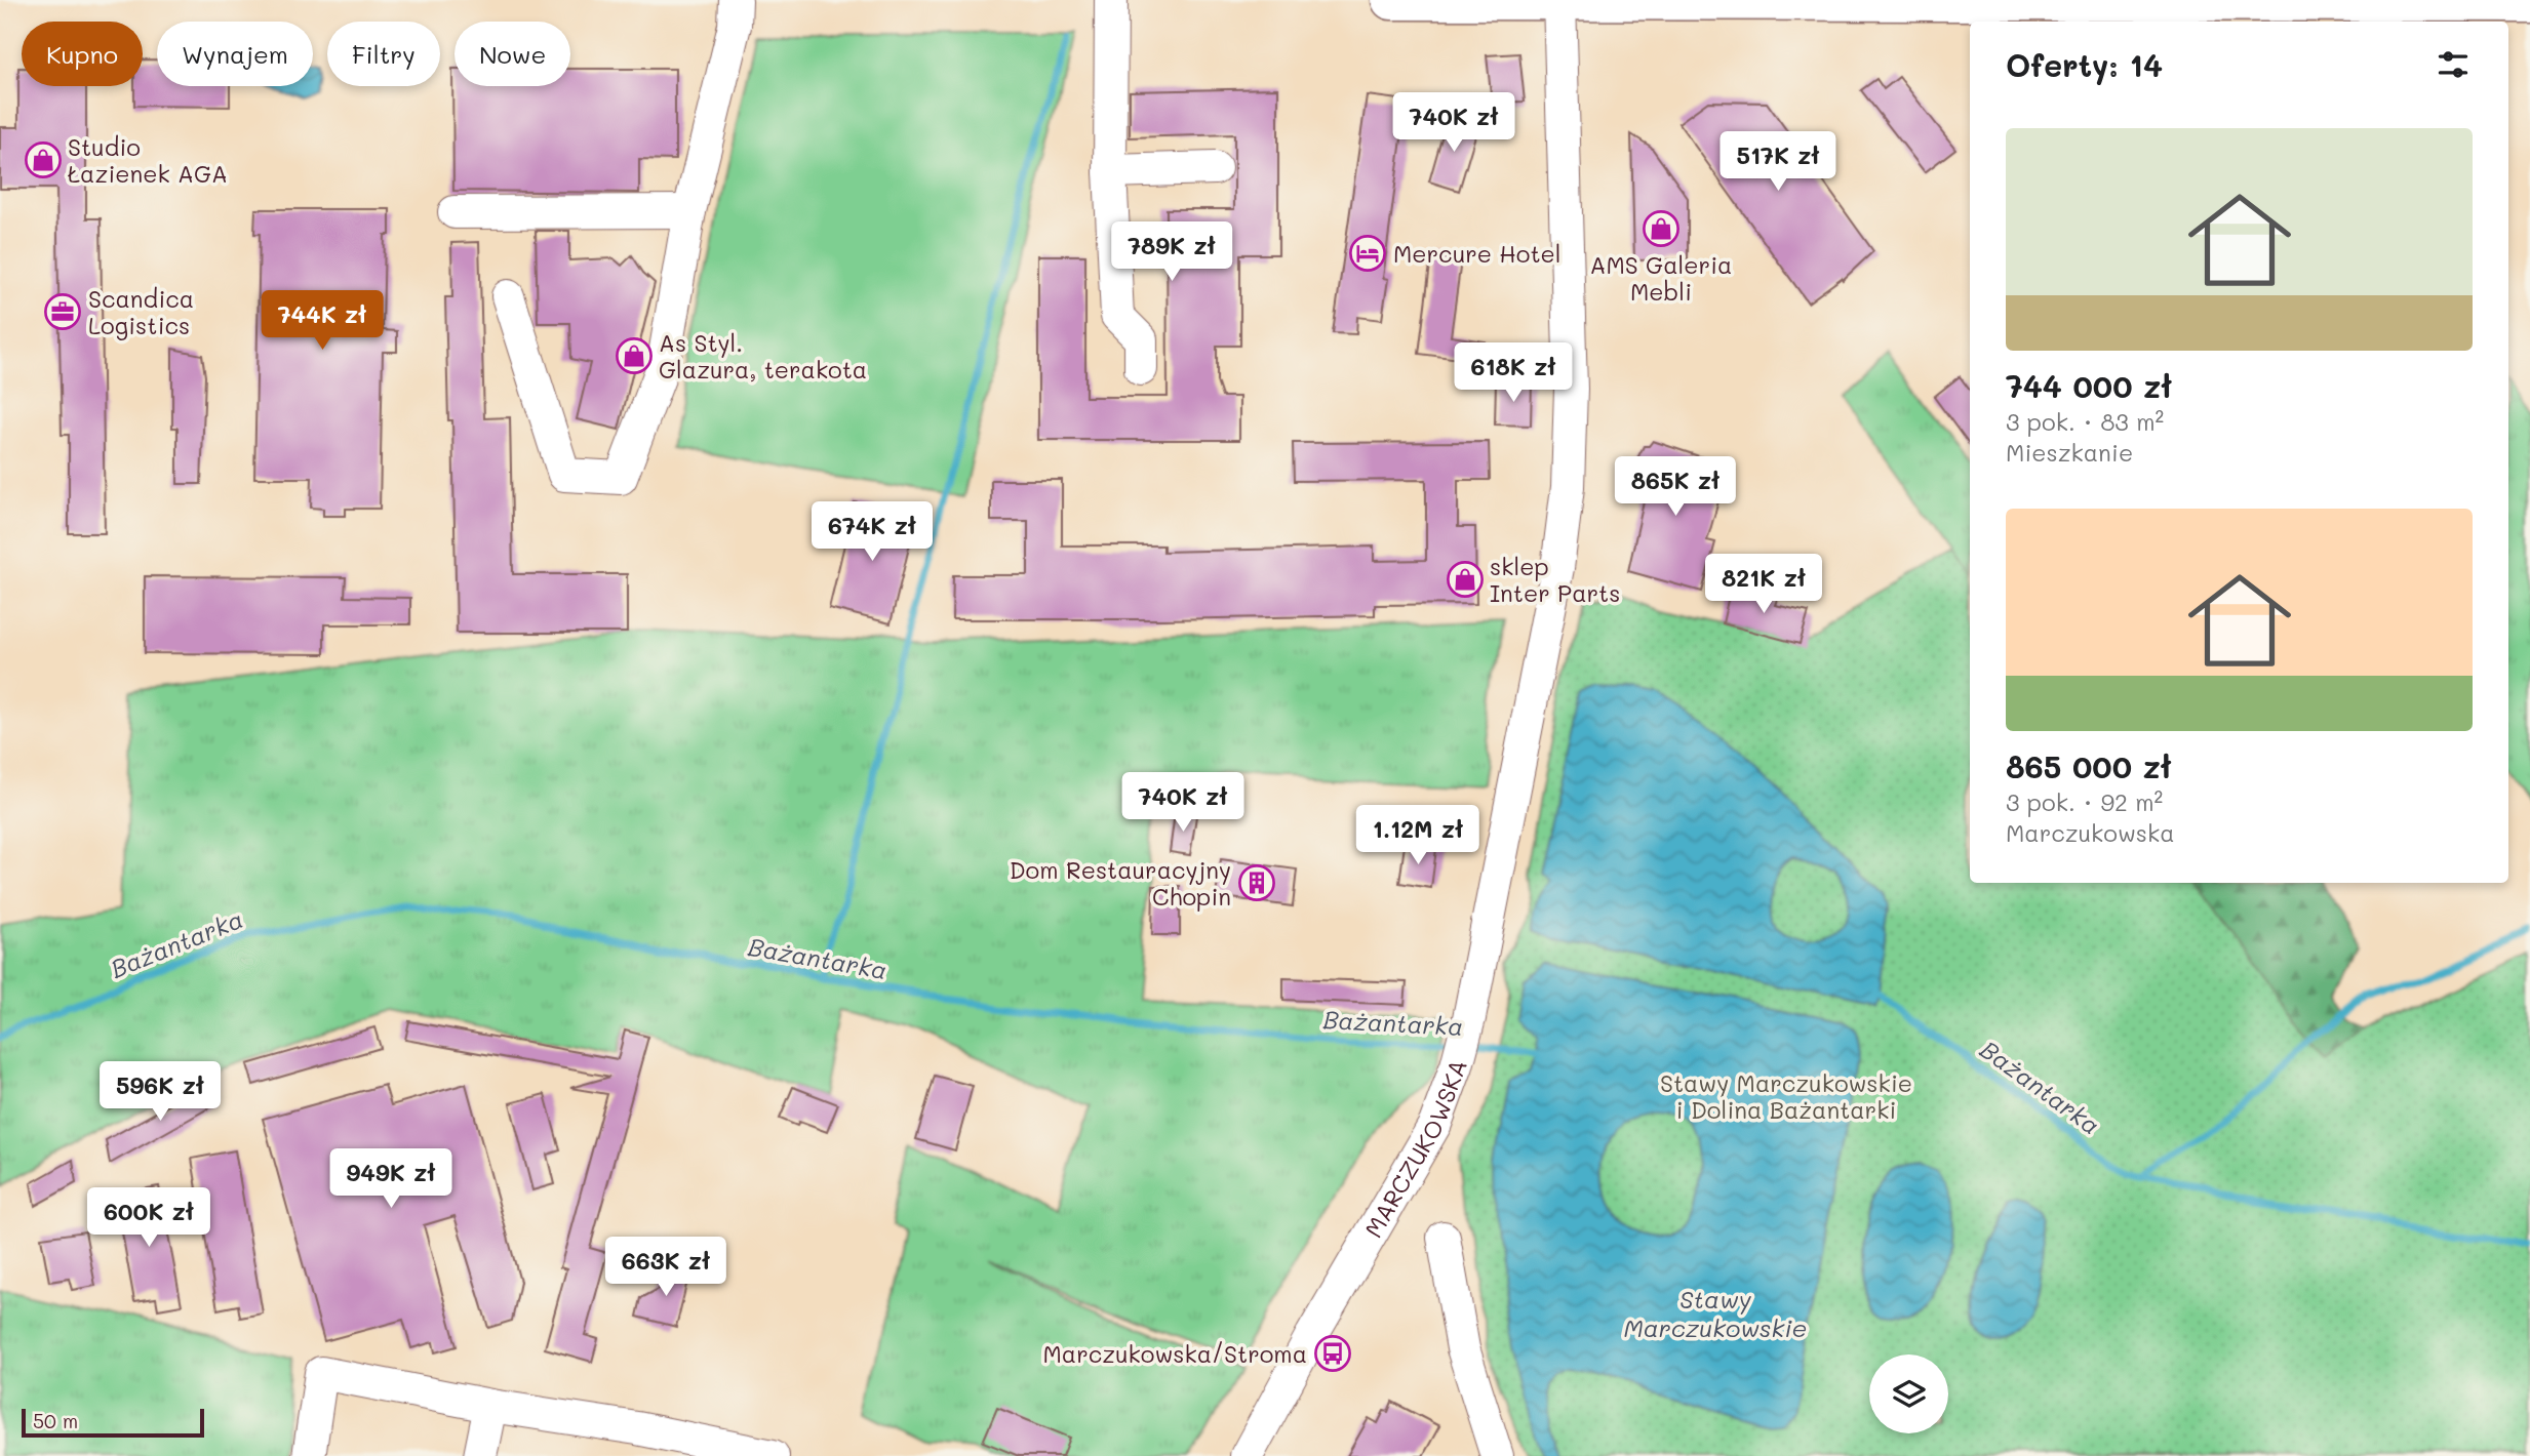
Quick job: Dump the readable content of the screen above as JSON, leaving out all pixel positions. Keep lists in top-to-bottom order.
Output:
{
  "streets": {
    "street": ["MARCZUKOWSKA"]
  },
  "water": ["Bażantarka", "Stawy Marczukowskie"],
  "parks": ["Stawy Marczukowskie i Dolina Bażantarki"],
  "places": {
    "shop": [
      "Studio Łazienek AGA",
      "AMS Galeria Mebli",
      "As Styl. Glazura, terakota",
      "sklep Inter Parts"
    ],
    "hotel": ["Mercure Hotel"],
    "office": ["Scandica Logistics"],
    "building": ["Dom Restauracyjny Chopin"],
    "bus stop": ["Marczukowska/Stroma"]
  },
  "scale_bar": "50 m",
  "page": {
    "chip": [
      "Kupno",
      "Wynajem",
      "Filtry",
      "Nowe"
    ],
    "heading": "Oferty: 14",
    "price": [
      "740K zł",
      "517K zł",
      "789K zł",
      "744K zł",
      "618K zł",
      "865K zł",
      "674K zł",
      "821K zł",
      "740K zł",
      "1.12M zł",
      "596K zł",
      "949K zł",
      "600K zł",
      "663K zł"
    ],
    "list": [
      {
        "name": "744 000 zł",
        "note": "3 pok. · 83 m² · Mieszkanie"
      },
      {
        "name": "865 000 zł",
        "note": "3 pok. · 92 m² · Marczukowska"
      }
    ],
    "scale": "50 m"
  }
}
